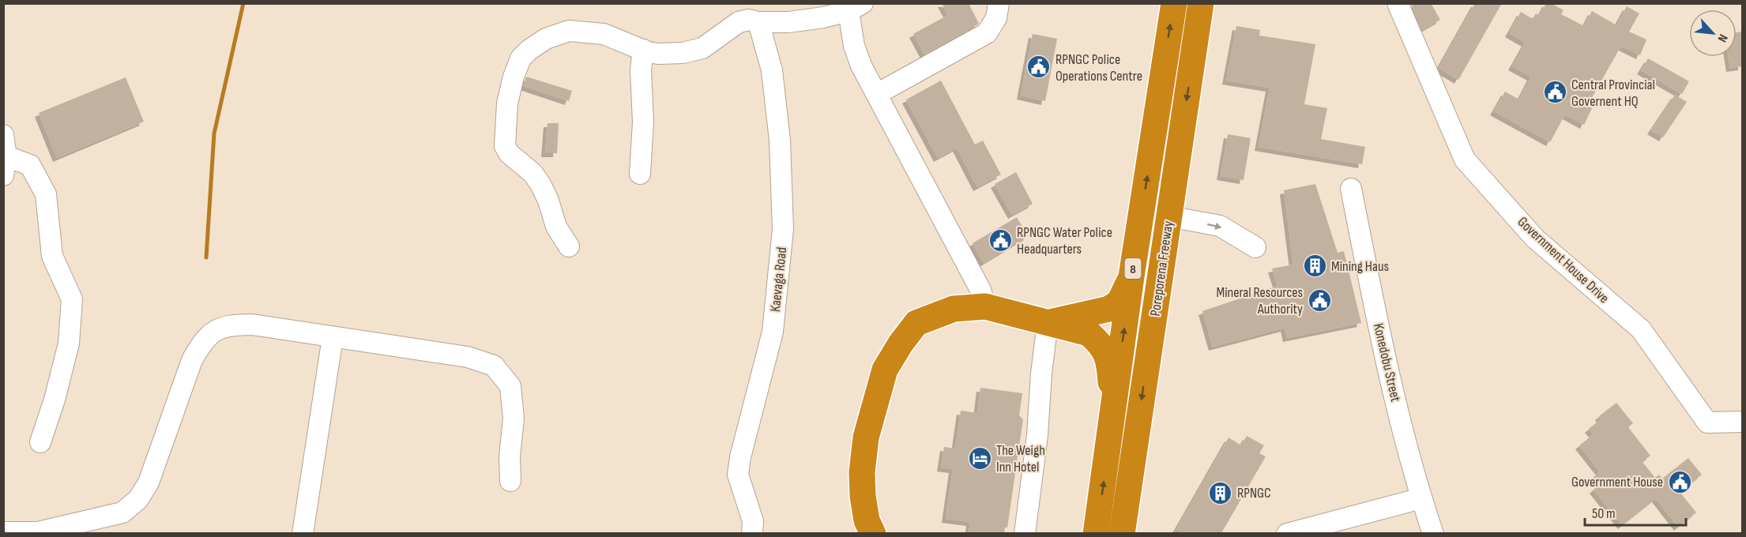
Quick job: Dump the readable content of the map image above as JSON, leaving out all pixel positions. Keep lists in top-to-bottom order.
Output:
{
  "streets": {
    "highway": ["8", "Poreporena Freeway"],
    "street": ["Government House Drive", "Kaevaga Road", "Konedobu Street"]
  },
  "places": {
    "public building": [
      "RPNGC Police Operations Centre",
      "Central Provincial Governent HQ",
      "RPNGC Water Police Headquarters",
      "Mineral Resources Authority",
      "Government House"
    ],
    "building": ["Mining Haus", "RPNGC"],
    "hotel": ["The Weigh Inn Hotel"]
  },
  "scale_bar": "50 m",
  "north": "bottom right"
}
